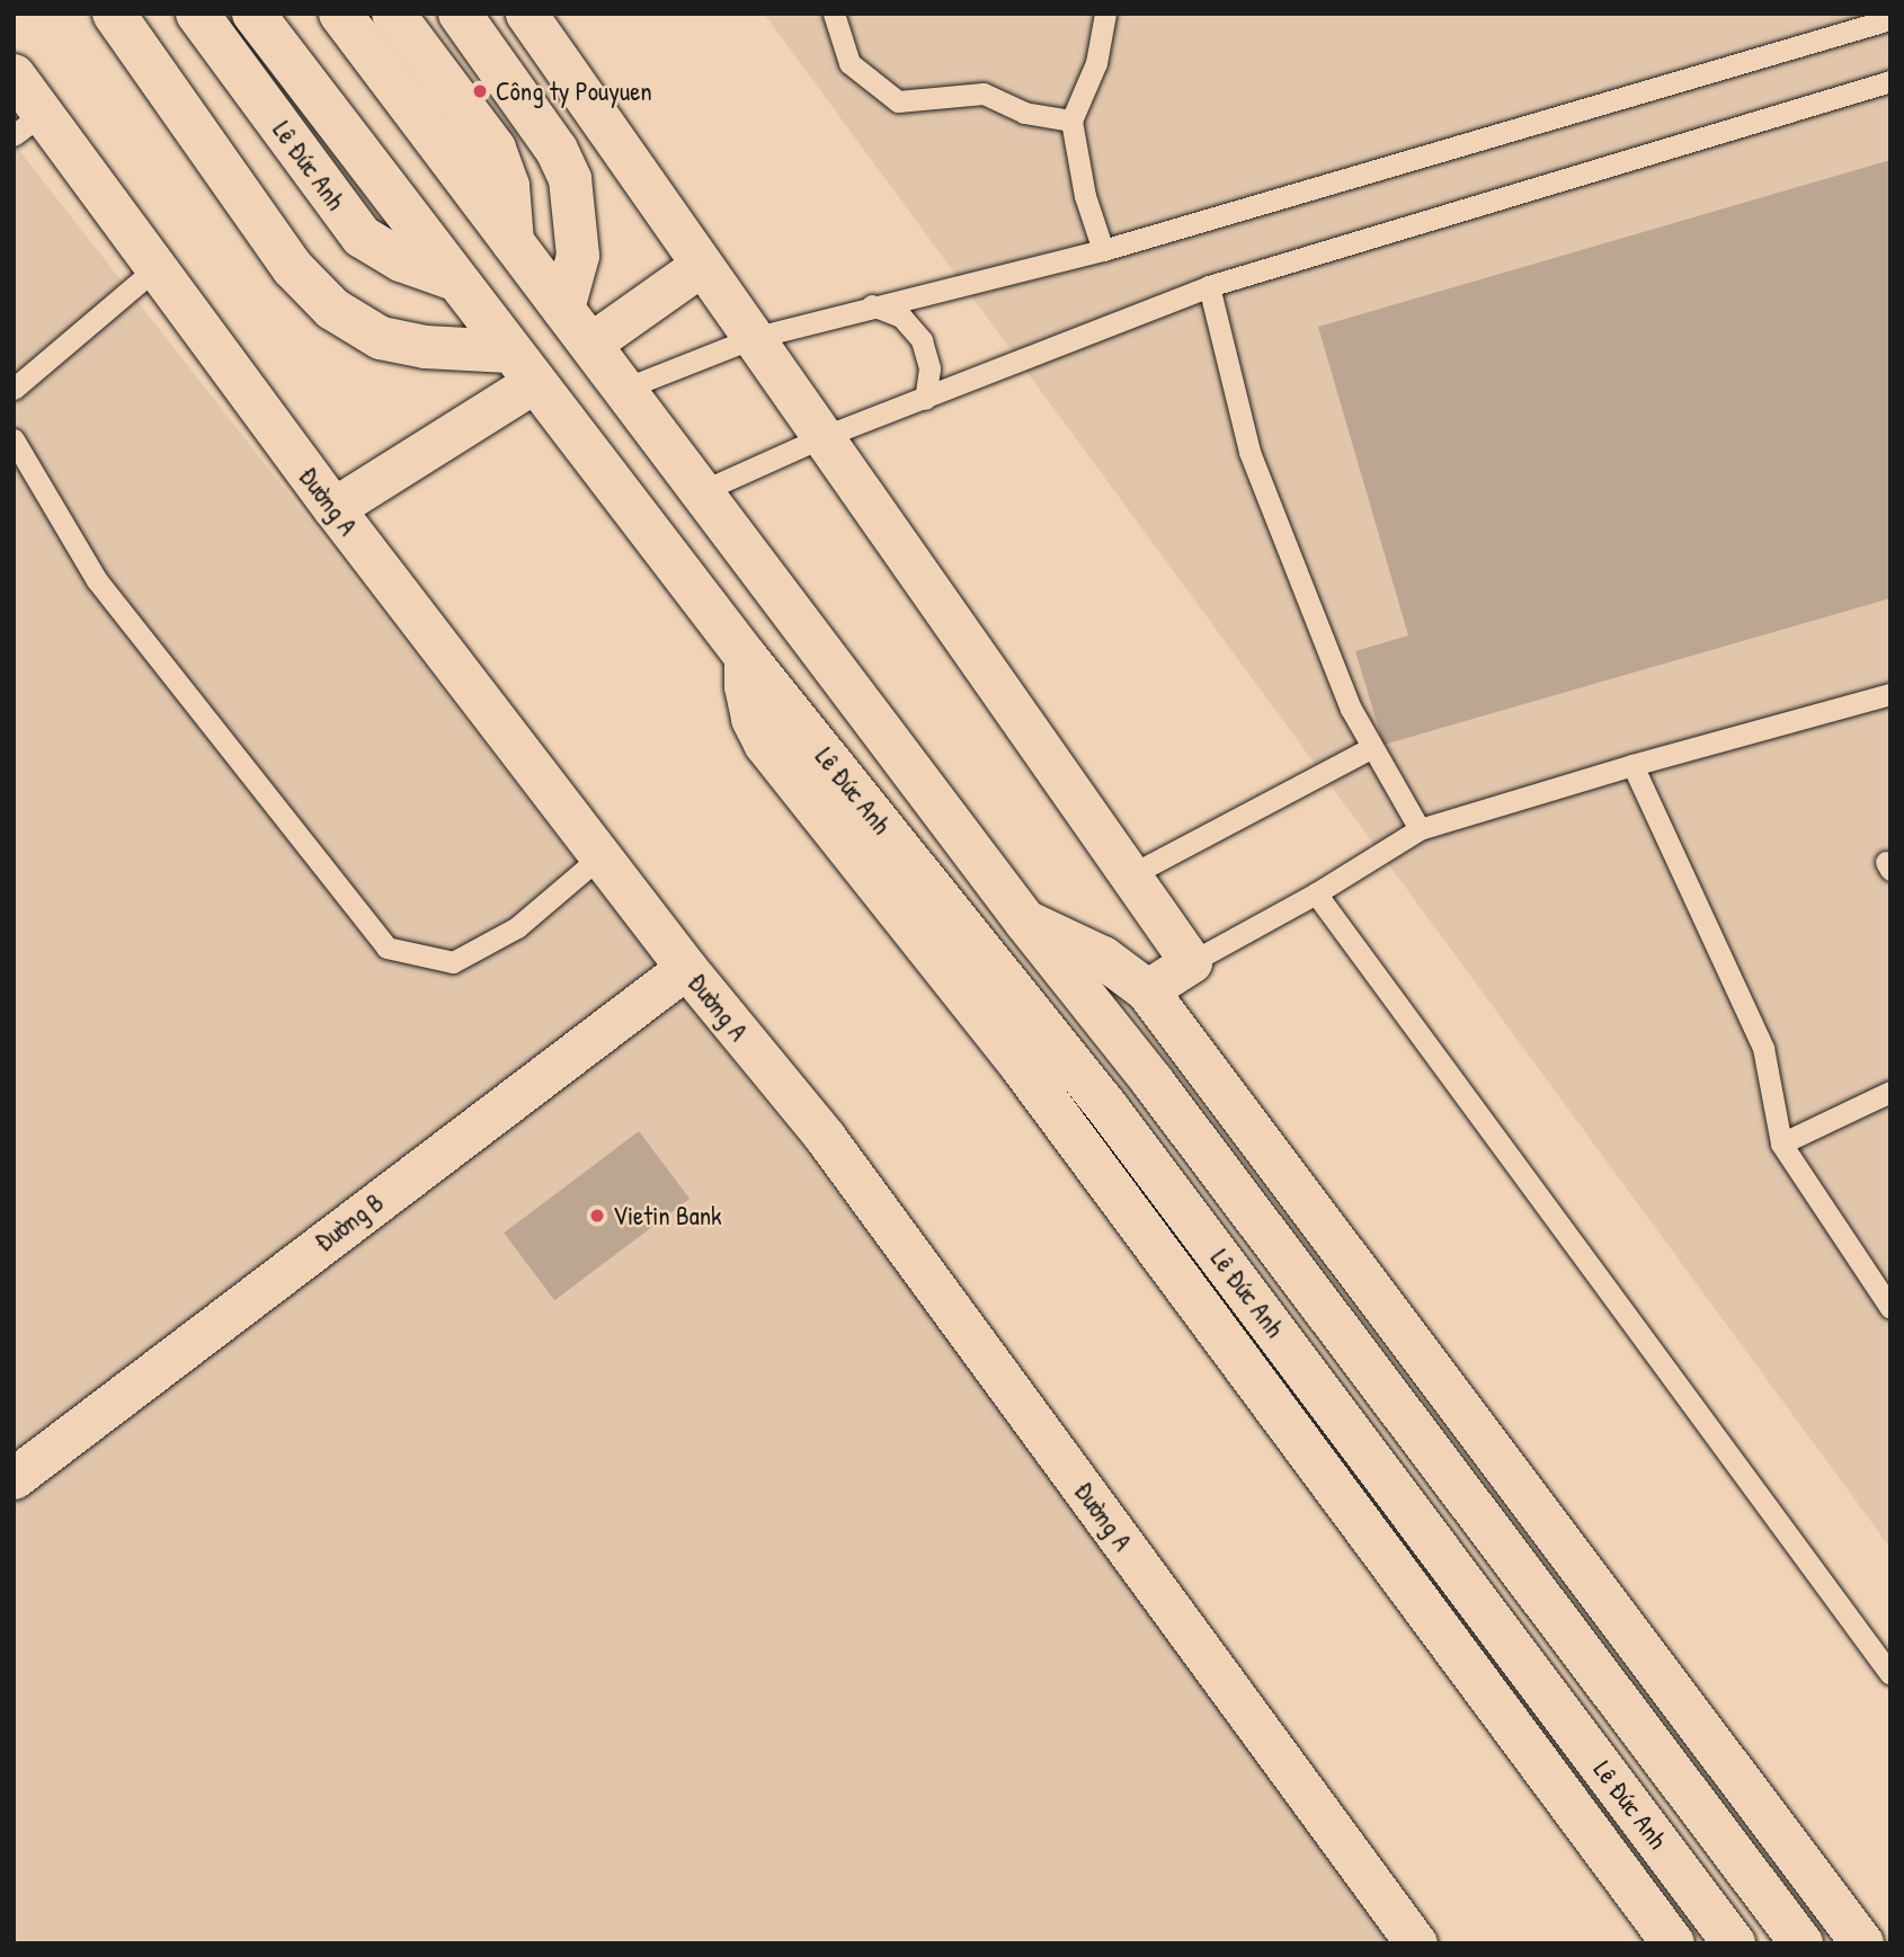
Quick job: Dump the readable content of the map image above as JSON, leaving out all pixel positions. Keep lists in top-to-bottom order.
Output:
{
  "streets": {
    "highway": ["Lê Đức Anh"],
    "street": ["Đường A", "Đường B"]
  },
  "crossings": [
    ["Đường A", "Đường B"]
  ],
  "places": ["Công ty Pouyuen", "Vietin Bank"]
}
